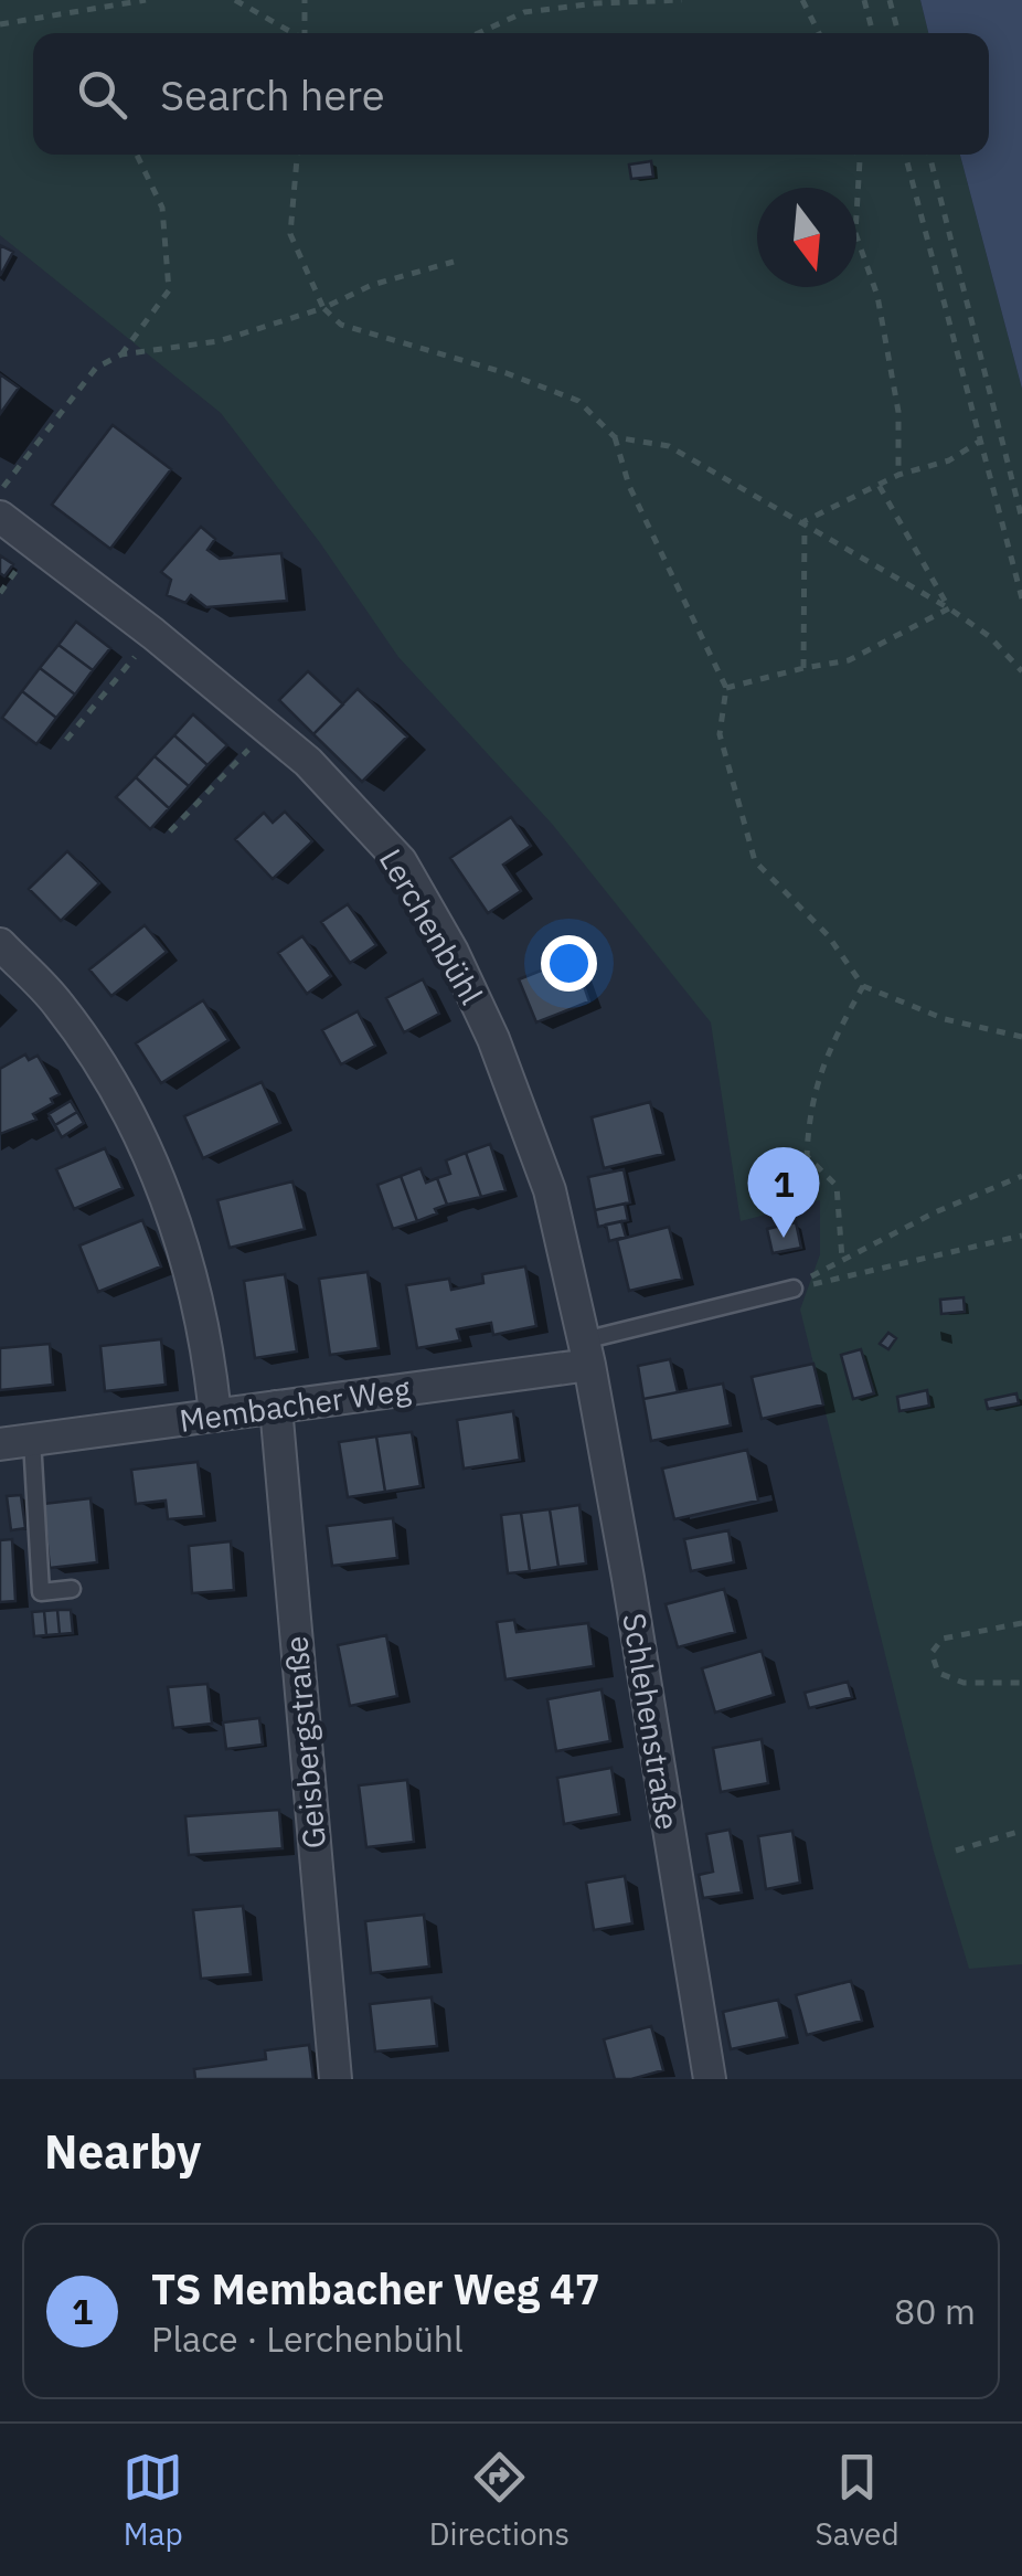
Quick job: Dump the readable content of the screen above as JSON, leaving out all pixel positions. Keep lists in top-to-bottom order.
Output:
{
  "streets": {
    "street": [
      "Lerchenbühl",
      "Membacher Weg",
      "Schlehenstraße",
      "Geisbergstraße"
    ]
  },
  "crossings": [
    ["Lerchenbühl", "Membacher Weg"],
    ["Lerchenbühl", "Schlehenstraße"],
    ["Membacher Weg", "Schlehenstraße"],
    ["Membacher Weg", "Geisbergstraße"]
  ],
  "north": "bottom",
  "page": {
    "search": "Search here",
    "pins": "1",
    "heading": "Nearby",
    "list": [
      {
        "mark": "1",
        "name": "TS Membacher Weg 47",
        "note": "Place · Lerchenbühl",
        "value": "80 m"
      }
    ],
    "nav": ["Map", "Directions", "Saved"]
  }
}
